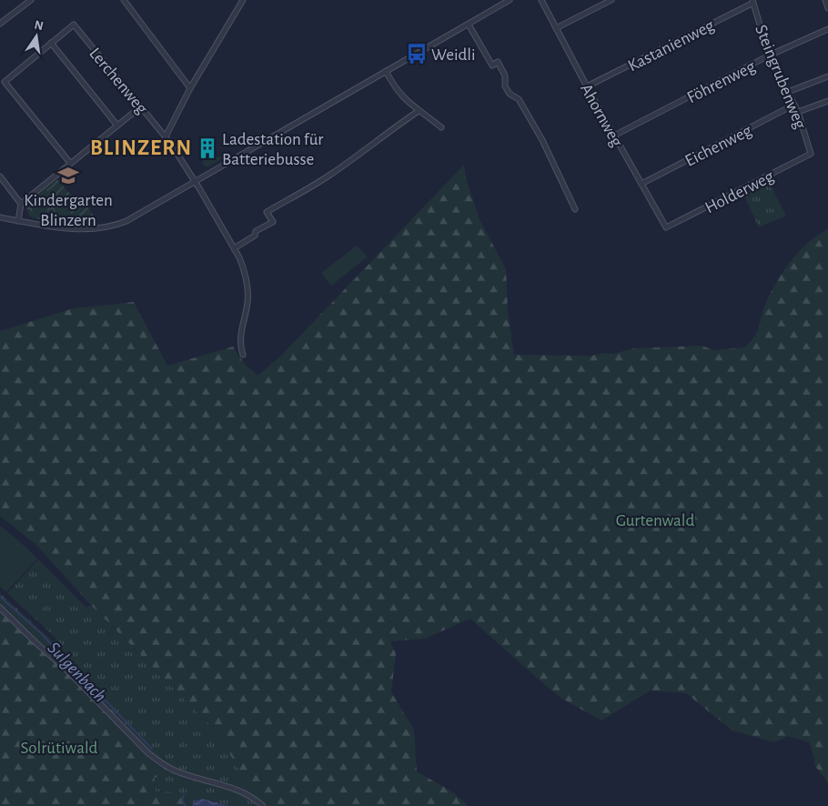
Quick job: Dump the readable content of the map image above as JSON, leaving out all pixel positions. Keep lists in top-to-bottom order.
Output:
{
  "streets": {
    "street": [
      "Kastanienweg",
      "Steingrubenweg",
      "Lerchenweg",
      "Föhrenweg",
      "Ahornweg",
      "Eichenweg",
      "Holderweg"
    ]
  },
  "crossings": [
    ["Kastanienweg", "Steingrubenweg"],
    ["Kastanienweg", "Ahornweg"],
    ["Steingrubenweg", "Föhrenweg"],
    ["Steingrubenweg", "Eichenweg"],
    ["Steingrubenweg", "Holderweg"],
    ["Föhrenweg", "Ahornweg"],
    ["Ahornweg", "Eichenweg"],
    ["Ahornweg", "Holderweg"]
  ],
  "districts": ["BLINZERN"],
  "water": ["Sulgenbach"],
  "parks": ["Gurtenwald", "Solrütiwald"],
  "places": {
    "bus stop": ["Weidli"],
    "building": ["Ladestation für Batteriebusse"],
    "school or university": ["Kindergarten Blinzern"]
  },
  "north": "top"
}
